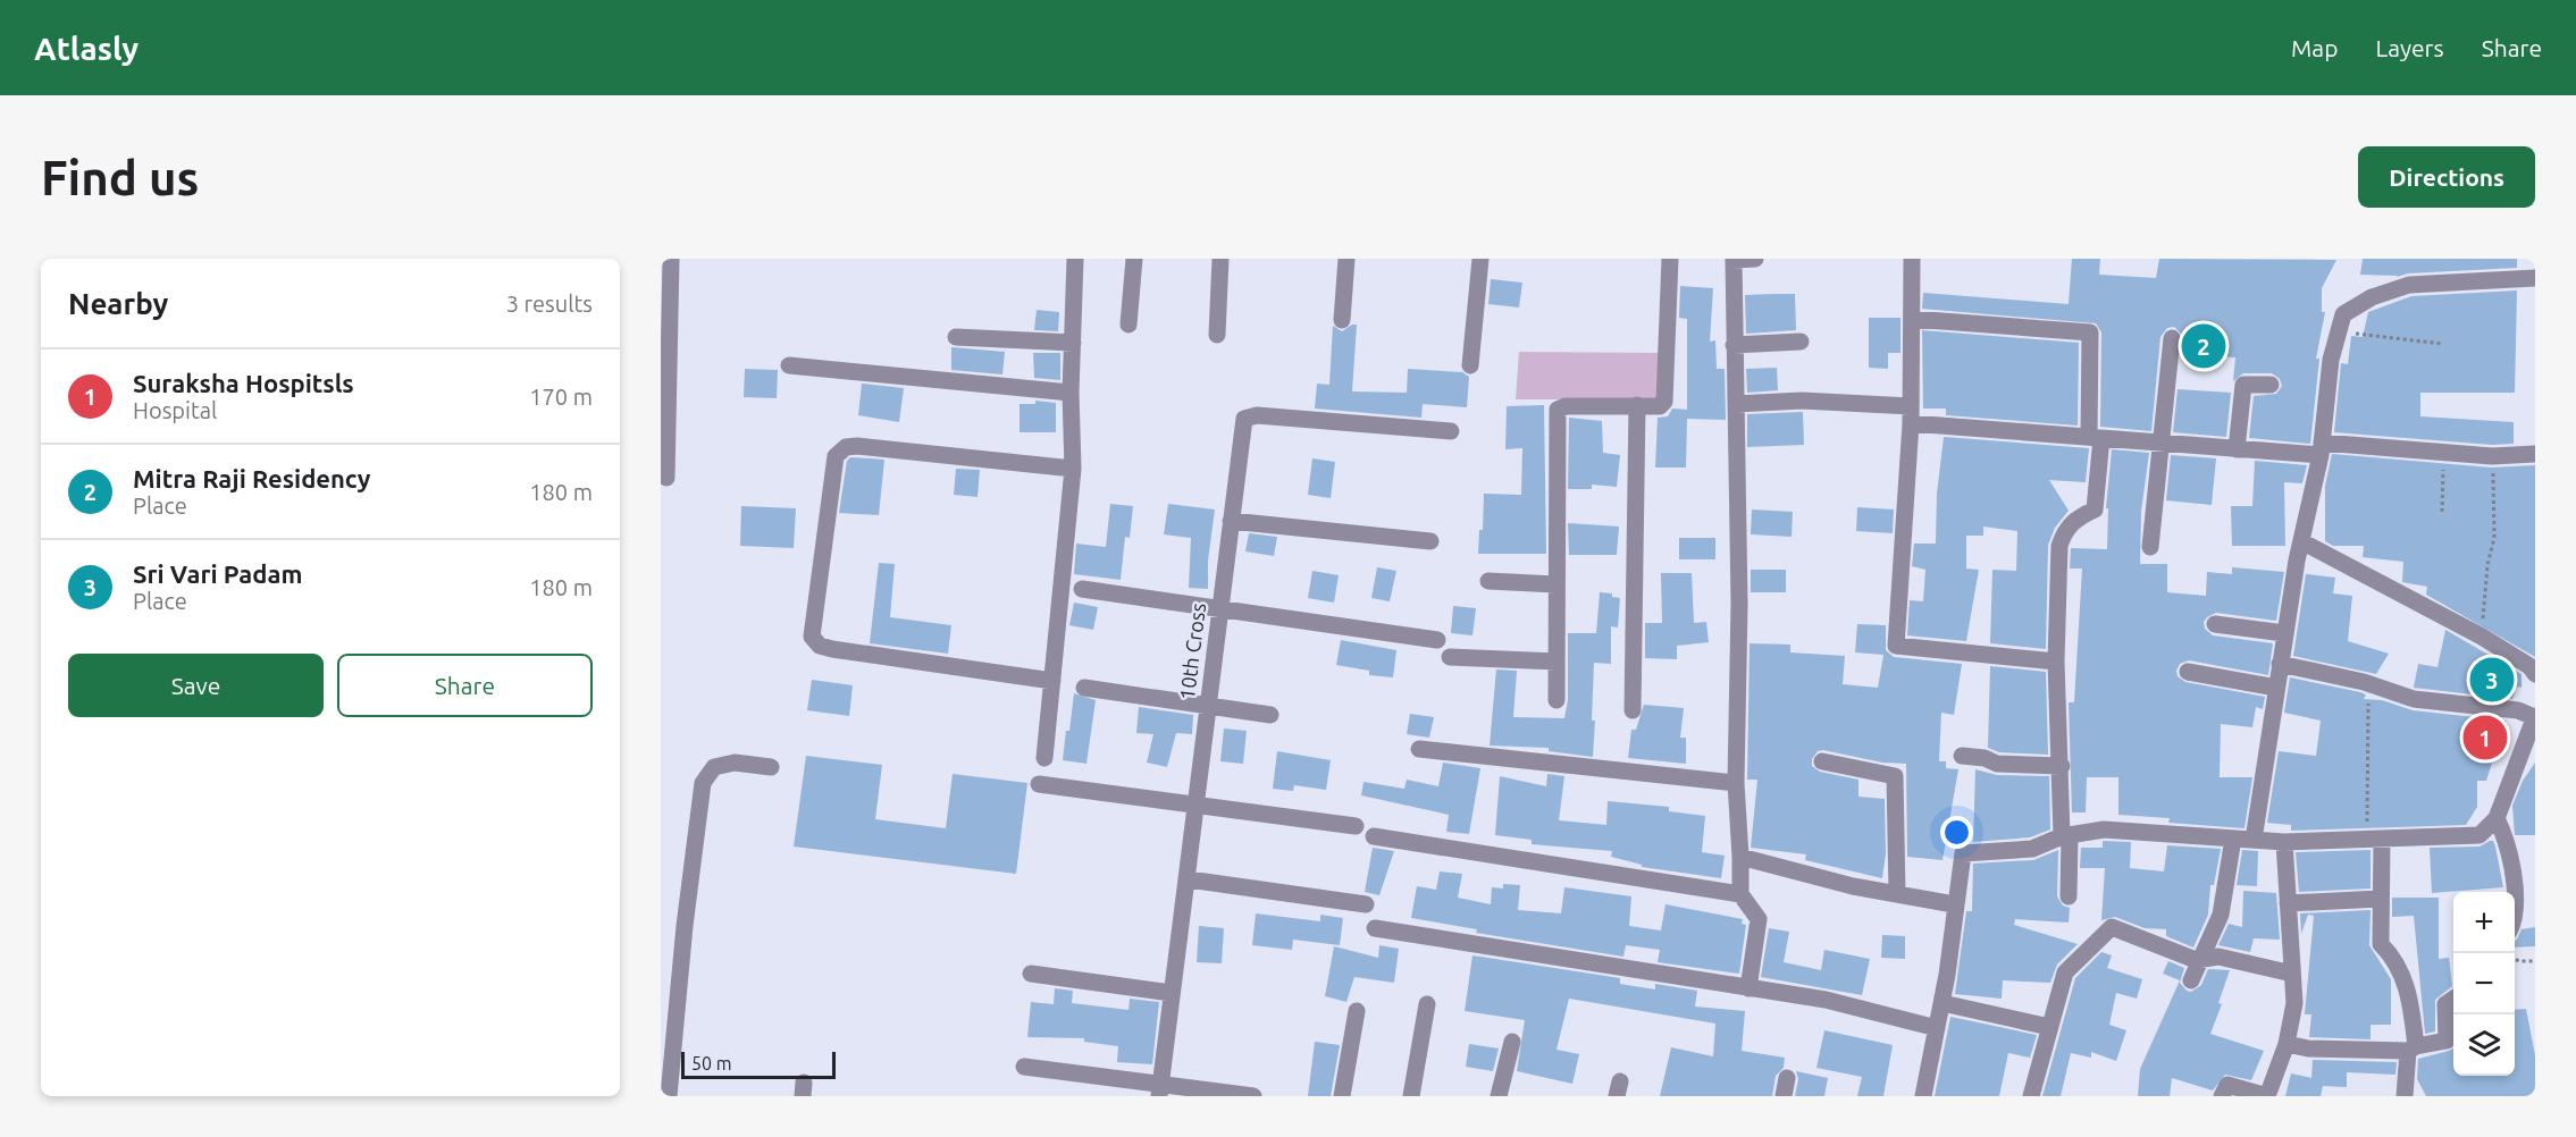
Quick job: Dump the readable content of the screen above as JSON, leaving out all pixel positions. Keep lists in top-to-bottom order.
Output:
{
  "streets": {
    "street": ["10th Cross"]
  },
  "scale_bar": "50 m",
  "page": {
    "header": "Atlasly",
    "nav": ["Map", "Layers", "Share"],
    "buttons": [
      "Directions",
      ["Save", "Share"]
    ],
    "title": "Find us",
    "heading": ["Nearby", "3 results"],
    "pins": ["2", "3", "1"],
    "list": [
      {
        "mark": "1",
        "name": "Suraksha Hospitsls",
        "note": "Hospital",
        "value": "170 m"
      },
      {
        "mark": "2",
        "name": "Mitra Raji Residency",
        "note": "Place",
        "value": "180 m"
      },
      {
        "mark": "3",
        "name": "Sri Vari Padam",
        "note": "Place",
        "value": "180 m"
      }
    ],
    "map_buttons": ["+", "−"],
    "scale": "50 m"
  }
}
